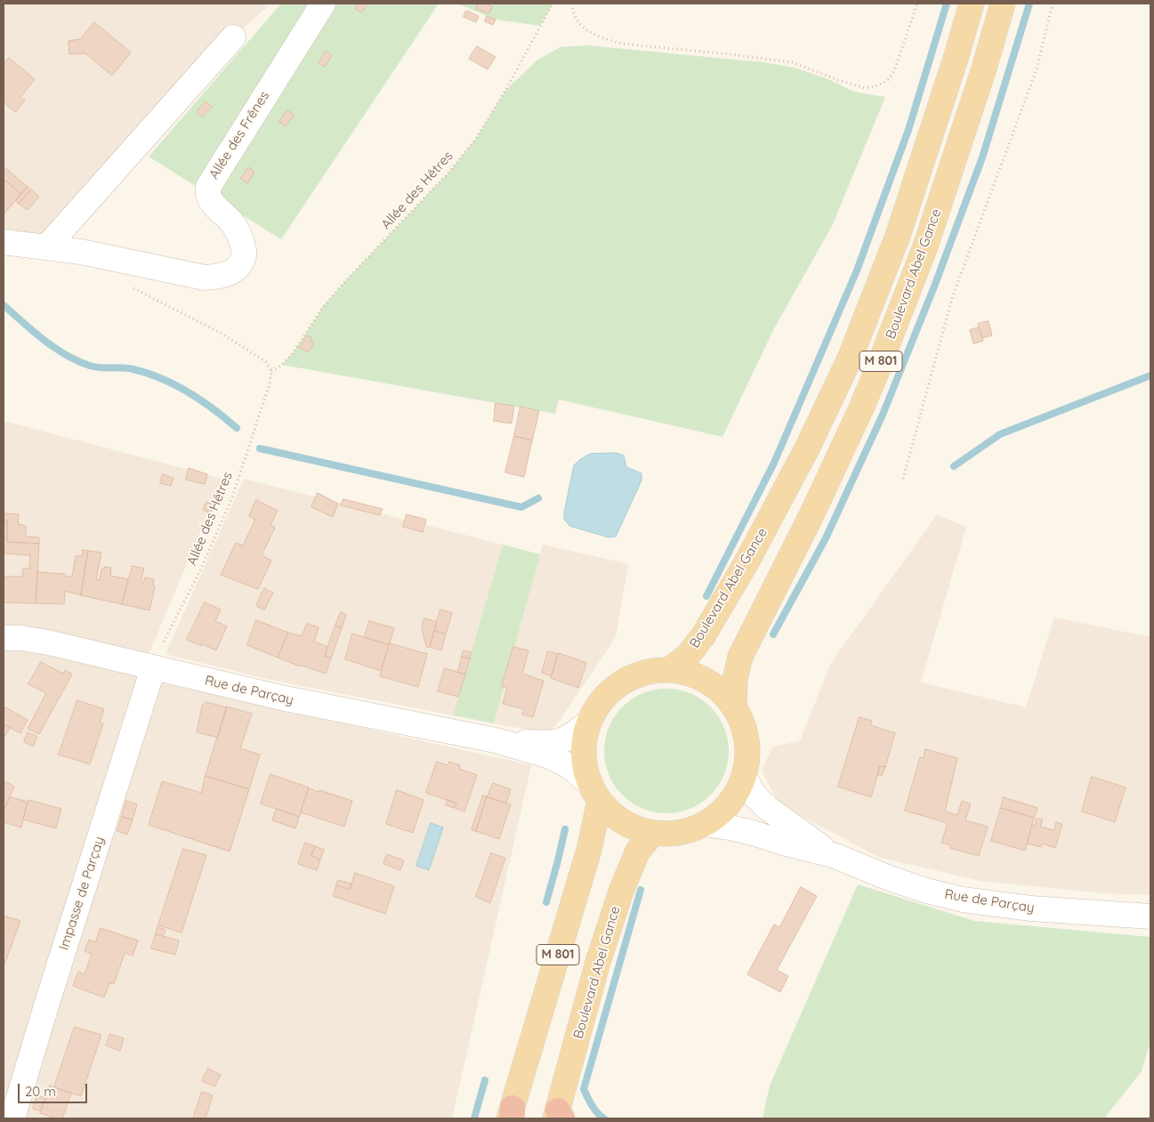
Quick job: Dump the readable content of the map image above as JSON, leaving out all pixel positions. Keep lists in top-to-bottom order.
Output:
{
  "streets": {
    "main road": ["Boulevard Abel Gance", "M 801"],
    "street": ["Allée des Frênes", "Rue de Parçay", "Impasse de Parçay"],
    "path": ["Allée des Hêtres"]
  },
  "crossings": [
    ["Allée des Hêtres", "Rue de Parçay"],
    ["Allée des Hêtres", "Impasse de Parçay"],
    ["Boulevard Abel Gance", "M 801"],
    ["M 801", "Rue de Parçay"],
    ["Rue de Parçay", "Impasse de Parçay"]
  ],
  "scale_bar": "20 m"
}
